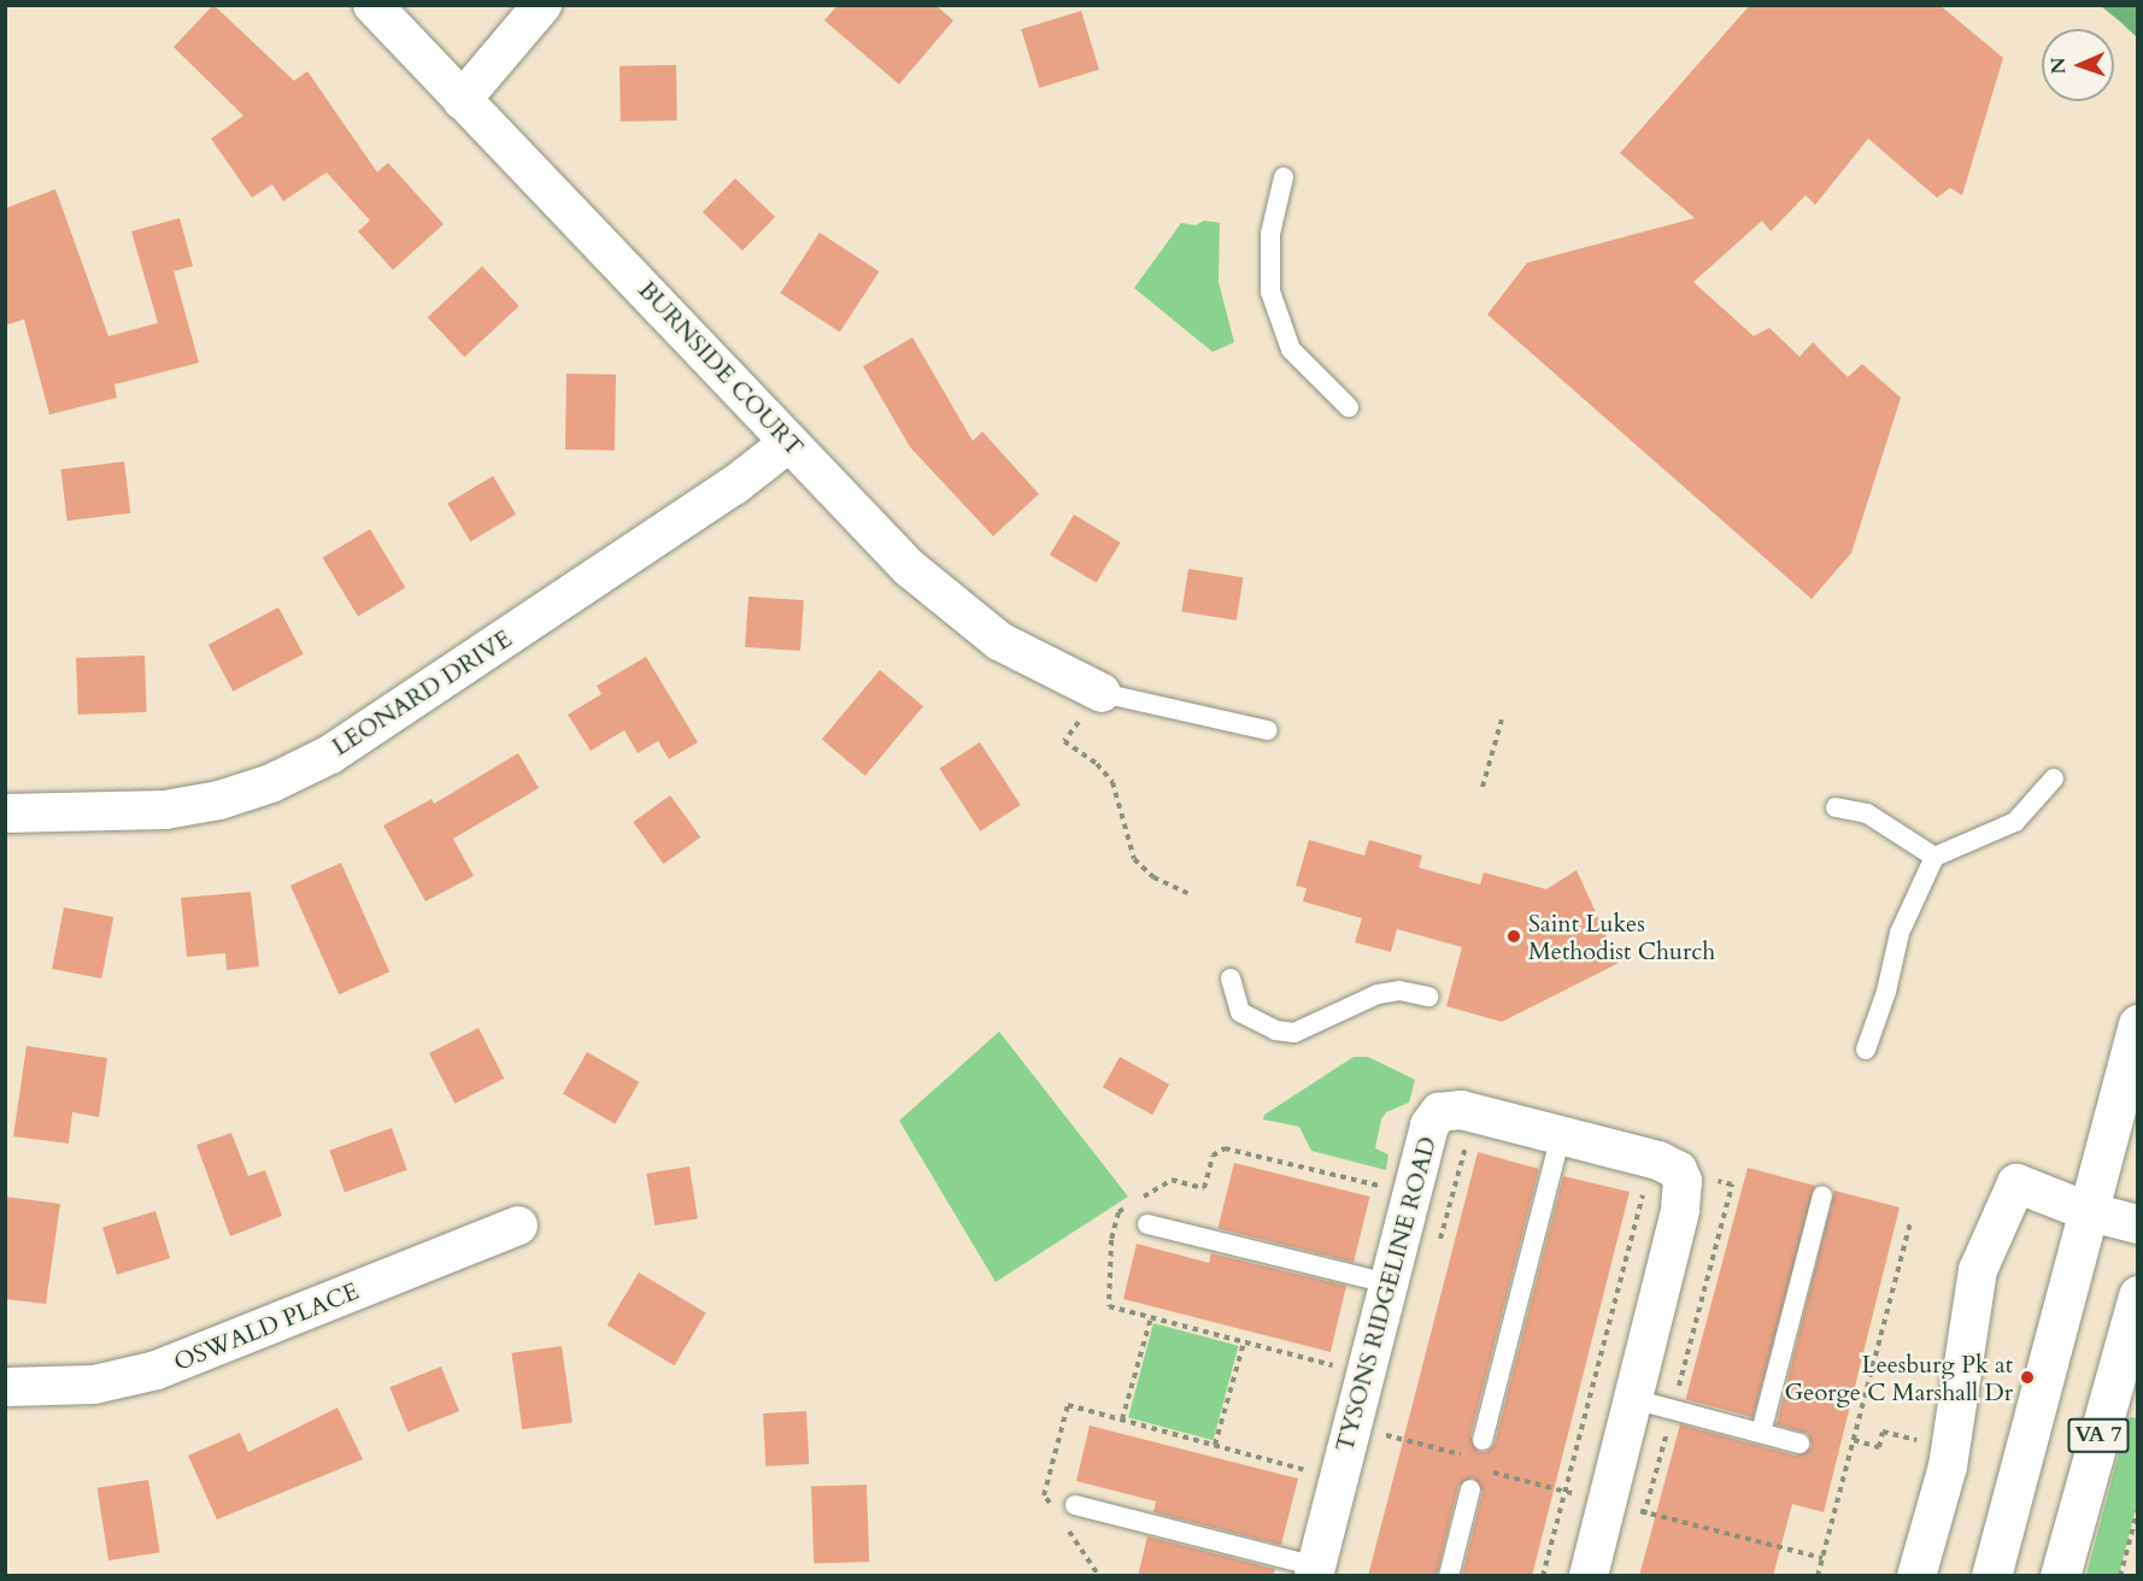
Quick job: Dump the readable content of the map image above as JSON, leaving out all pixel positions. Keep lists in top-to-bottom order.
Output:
{
  "streets": {
    "main road": ["VA 7"],
    "street": [
      "BURNSIDE COURT",
      "LEONARD DRIVE",
      "TYSONS RIDGELINE ROAD",
      "OSWALD PLACE"
    ]
  },
  "crossings": [
    ["BURNSIDE COURT", "LEONARD DRIVE"]
  ],
  "places": ["Saint Lukes Methodist Church", "Leesburg Pk at George C Marshall Dr"],
  "north": "left"
}
